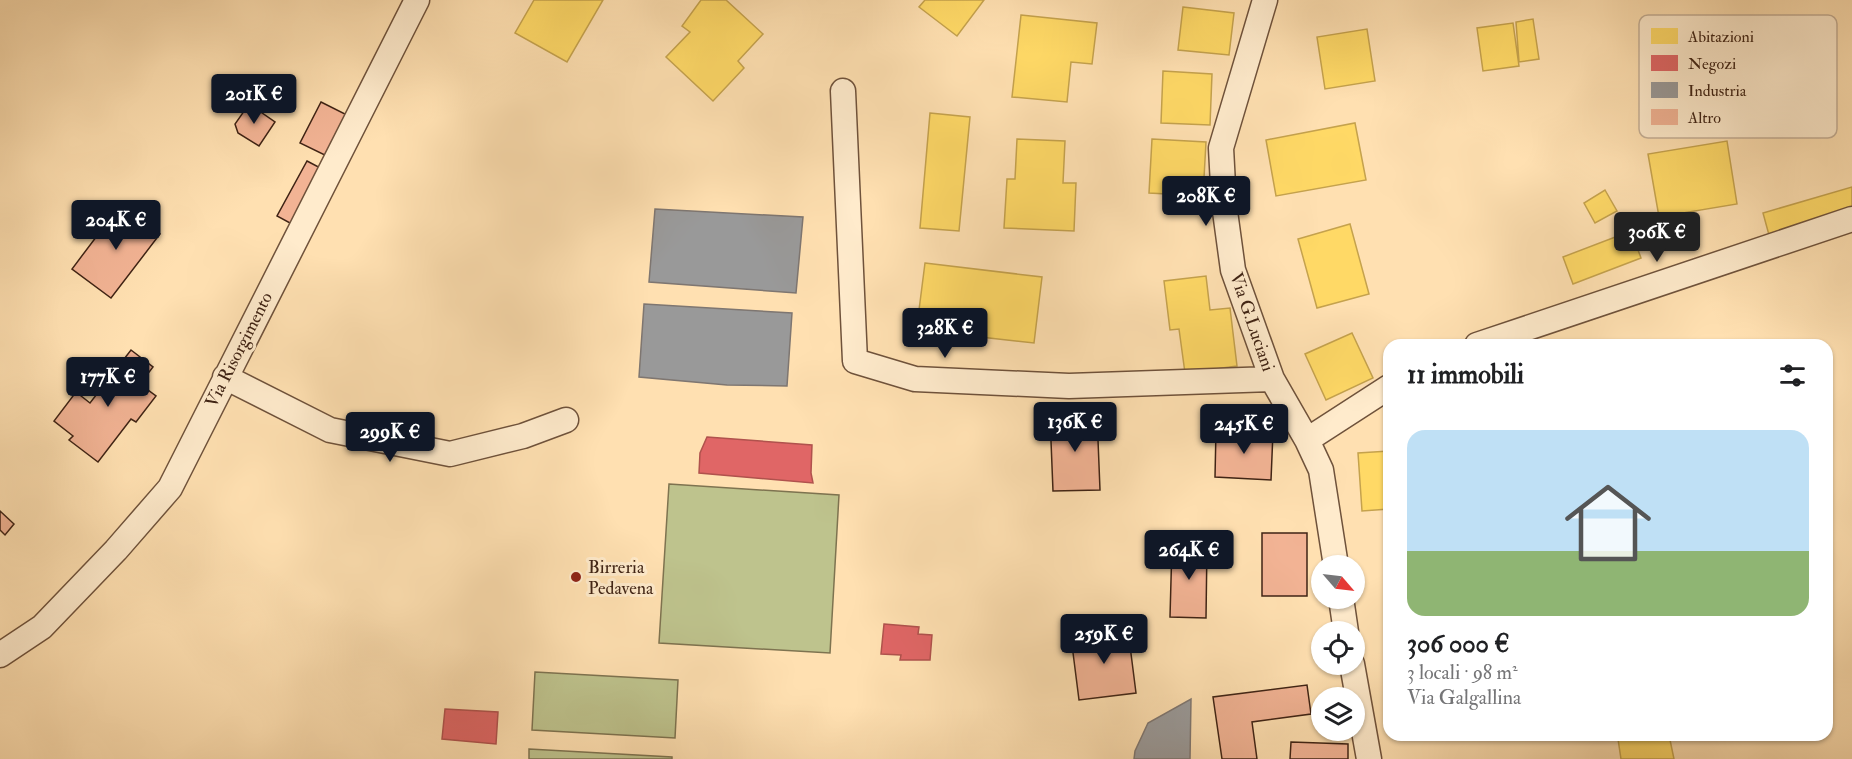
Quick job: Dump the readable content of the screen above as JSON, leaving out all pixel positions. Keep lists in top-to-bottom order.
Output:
{
  "streets": {
    "street": ["Via G.Luciani", "Via Risorgimento"]
  },
  "places": ["Birreria Pedavena"],
  "legend": [
    "Abitazioni",
    "Negozi",
    "Industria",
    "Altro"
  ],
  "north": "bottom right",
  "page": {
    "price": [
      "201K €",
      "208K €",
      "204K €",
      "306K €",
      "328K €",
      "177K €",
      "136K €",
      "245K €",
      "299K €",
      "264K €",
      "259K €"
    ],
    "heading": "11 immobili",
    "list": [
      {
        "name": "306 000 €",
        "note": "3 locali · 98 m² · Via Galgallina"
      }
    ]
  }
}
